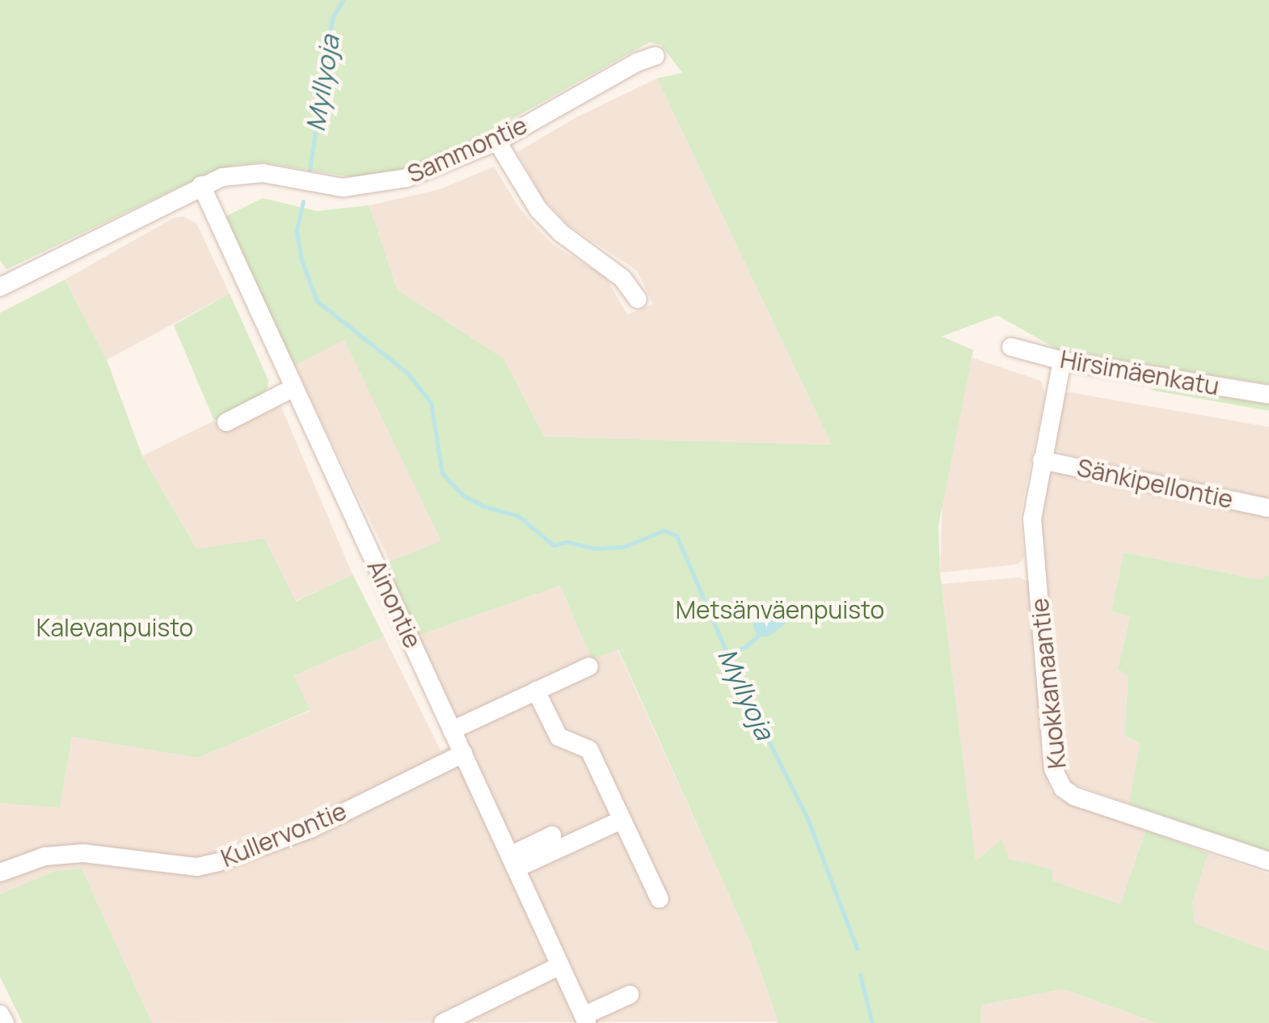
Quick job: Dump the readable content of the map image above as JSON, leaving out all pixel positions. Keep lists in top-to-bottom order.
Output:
{
  "streets": {
    "street": [
      "Sammontie",
      "Hirsimäenkatu",
      "Sänkipellontie",
      "Ainontie",
      "Kuokkamaantie",
      "Kullervontie"
    ]
  },
  "crossings": [
    ["Sammontie", "Ainontie"],
    ["Hirsimäenkatu", "Kuokkamaantie"],
    ["Sänkipellontie", "Kuokkamaantie"],
    ["Ainontie", "Kullervontie"]
  ],
  "water": ["Myllyoja"],
  "parks": ["Metsänväenpuisto", "Kalevanpuisto"]
}
